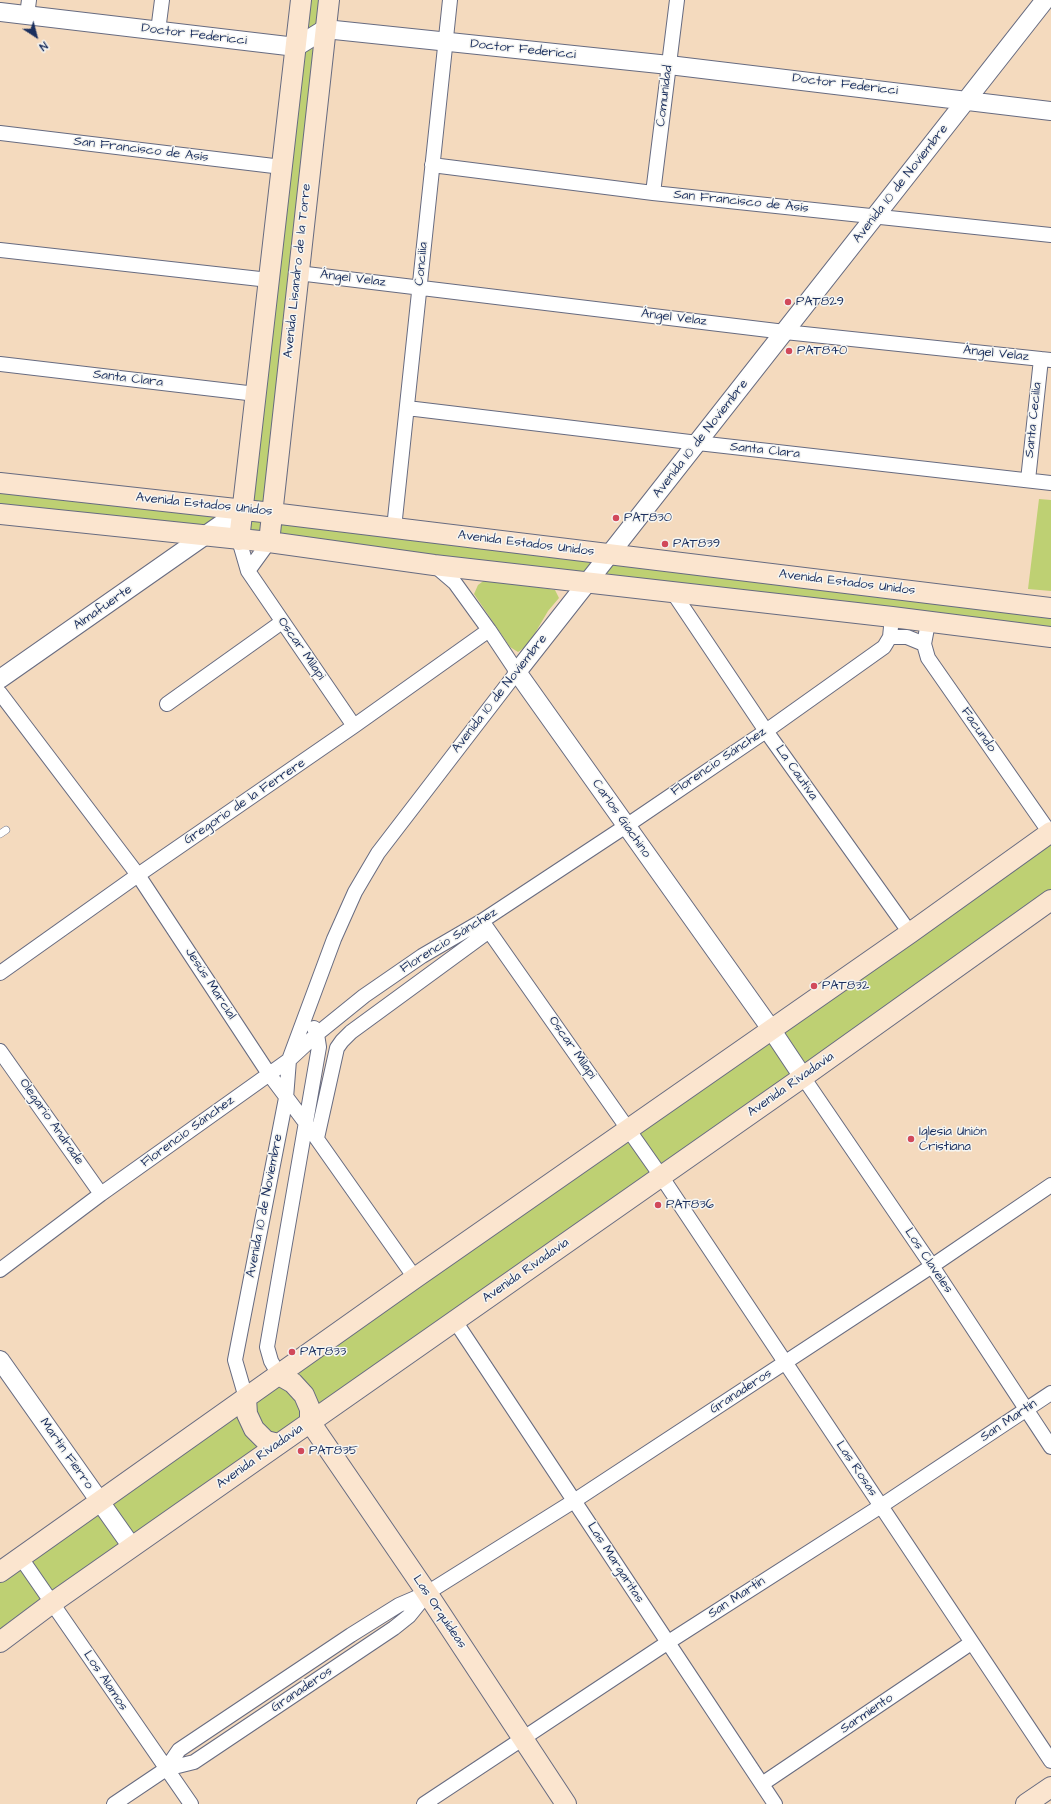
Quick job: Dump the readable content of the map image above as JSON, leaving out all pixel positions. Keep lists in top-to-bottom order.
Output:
{
  "streets": {
    "main road": [
      "Avenida Lisandro de la Torre",
      "Avenida Estados Unidos",
      "Avenida Rivadavia",
      "Las Orquídeas"
    ],
    "street": [
      "Doctor Federicci",
      "Comunidad",
      "San Francisco de Asís",
      "Avenida 10 de Noviembre",
      "Concilia",
      "Ángel Velaz",
      "Santa Clara",
      "Santa Cecilia",
      "Almafuerte",
      "Oscar Milapi",
      "Facundo",
      "Florencio Sánchez",
      "La Cautiva",
      "Gregorio de la Ferrere",
      "Carlos Giachino",
      "Jesús Marcial",
      "Olegario Andrade",
      "Los Claveles",
      "Granaderos",
      "San Martín",
      "Martin Fierro",
      "Las Rosas",
      "Las Margaritas",
      "Los Alamos",
      "Sarmiento"
    ]
  },
  "crossings": [
    ["Doctor Federicci", "Comunidad"],
    ["Doctor Federicci", "Avenida 10 de Noviembre"],
    ["Doctor Federicci", "Concilia"],
    ["Doctor Federicci", "Avenida Lisandro de la Torre"],
    ["Comunidad", "San Francisco de Asís"],
    ["San Francisco de Asís", "Avenida 10 de Noviembre"],
    ["San Francisco de Asís", "Concilia"],
    ["San Francisco de Asís", "Avenida Lisandro de la Torre"],
    ["Avenida 10 de Noviembre", "Ángel Velaz"],
    ["Avenida 10 de Noviembre", "Santa Clara"],
    ["Avenida 10 de Noviembre", "Avenida Estados Unidos"],
    ["Avenida 10 de Noviembre", "Florencio Sánchez"],
    ["Avenida 10 de Noviembre", "Carlos Giachino"],
    ["Avenida 10 de Noviembre", "Jesús Marcial"],
    ["Avenida 10 de Noviembre", "Avenida Rivadavia"],
    ["Avenida 10 de Noviembre", "Las Orquídeas"],
    ["Concilia", "Ángel Velaz"],
    ["Concilia", "Santa Clara"],
    ["Concilia", "Avenida Estados Unidos"],
    ["Avenida Lisandro de la Torre", "Ángel Velaz"],
    ["Avenida Lisandro de la Torre", "Santa Clara"],
    ["Avenida Lisandro de la Torre", "Avenida Estados Unidos"],
    ["Avenida Lisandro de la Torre", "Almafuerte"],
    ["Avenida Lisandro de la Torre", "Oscar Milapi"],
    ["Ángel Velaz", "Santa Cecilia"],
    ["Santa Clara", "Santa Cecilia"],
    ["Avenida Estados Unidos", "Almafuerte"],
    ["Oscar Milapi", "Florencio Sánchez"],
    ["Oscar Milapi", "Gregorio de la Ferrere"],
    ["Oscar Milapi", "Avenida Rivadavia"],
    ["Oscar Milapi", "Las Rosas"],
    ["Florencio Sánchez", "La Cautiva"],
    ["Florencio Sánchez", "Carlos Giachino"],
    ["Florencio Sánchez", "Jesús Marcial"],
    ["Florencio Sánchez", "Olegario Andrade"],
    ["Gregorio de la Ferrere", "Carlos Giachino"],
    ["Gregorio de la Ferrere", "Jesús Marcial"],
    ["Carlos Giachino", "Avenida Rivadavia"],
    ["Carlos Giachino", "Los Claveles"],
    ["Avenida Rivadavia", "Los Claveles"],
    ["Avenida Rivadavia", "Martin Fierro"],
    ["Avenida Rivadavia", "Las Rosas"],
    ["Avenida Rivadavia", "Las Margaritas"],
    ["Avenida Rivadavia", "Las Orquídeas"],
    ["Avenida Rivadavia", "Los Alamos"],
    ["Los Claveles", "Granaderos"],
    ["Los Claveles", "San Martín"],
    ["Granaderos", "Las Rosas"],
    ["Granaderos", "Las Margaritas"],
    ["Granaderos", "Las Orquídeas"],
    ["Granaderos", "Los Alamos"],
    ["San Martín", "Las Rosas"],
    ["San Martín", "Las Margaritas"],
    ["San Martín", "Las Orquídeas"],
    ["Las Rosas", "Sarmiento"],
    ["Las Margaritas", "Sarmiento"]
  ],
  "places": [
    "PAT829",
    "PAT840",
    "PAT830",
    "PAT839",
    "PAT832",
    "Iglesia Unión Cristiana",
    "PAT836",
    "PAT833",
    "PAT835"
  ],
  "north": "bottom right"
}
